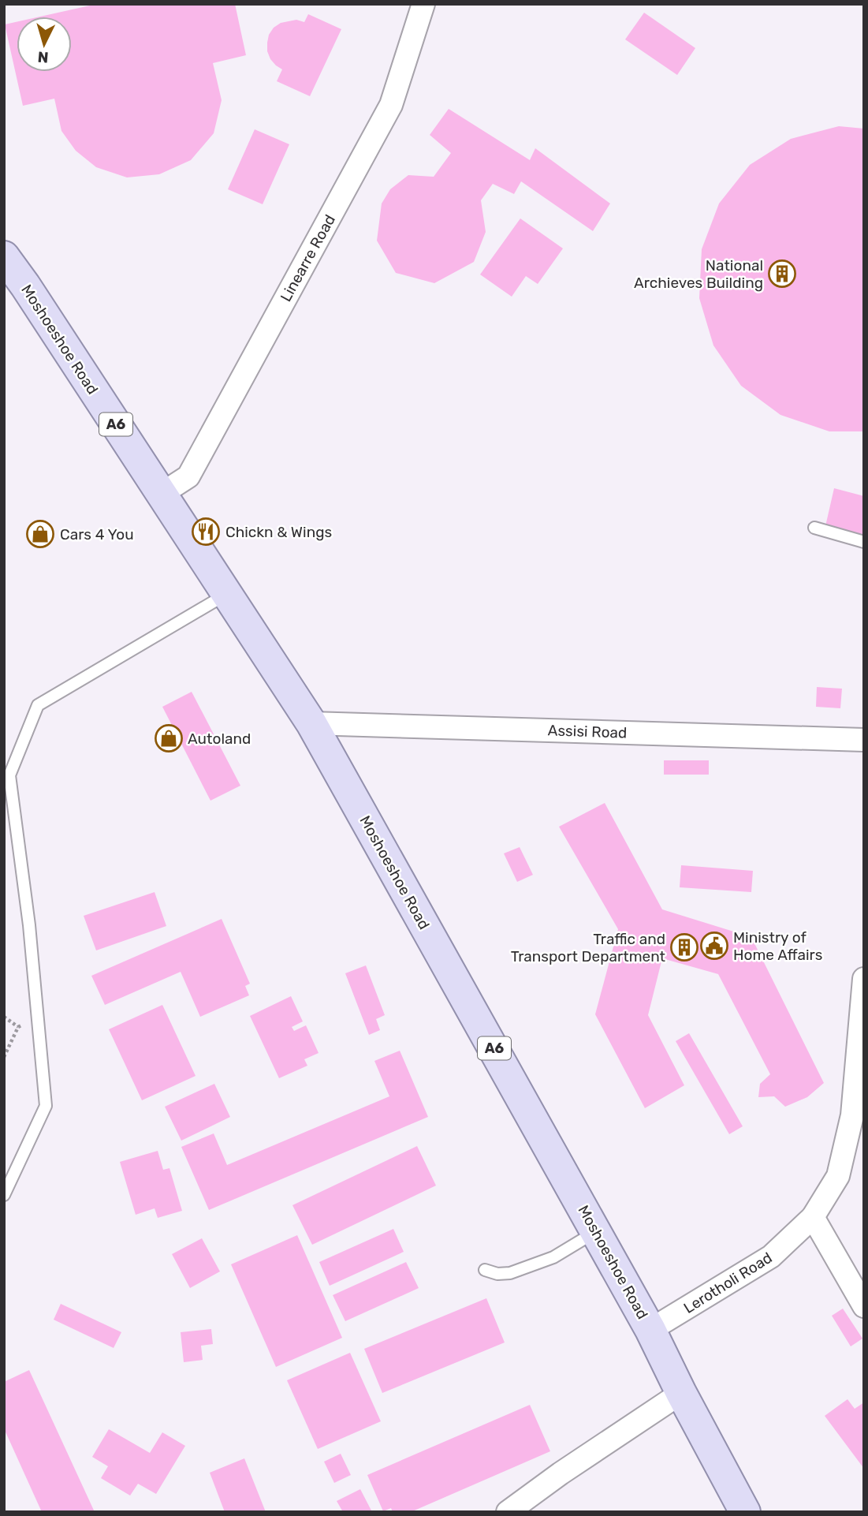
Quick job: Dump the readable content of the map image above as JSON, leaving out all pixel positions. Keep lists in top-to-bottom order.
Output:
{
  "streets": {
    "main road": ["Moshoeshoe Road", "A6"],
    "street": ["Linearre Road", "Assisi Road", "Lerotholi Road"]
  },
  "crossings": [
    ["Linearre Road", "Moshoeshoe Road"],
    ["Moshoeshoe Road", "Assisi Road"],
    ["Moshoeshoe Road", "Lerotholi Road"]
  ],
  "places": {
    "building": ["National Archieves Building", "Traffic and Transport Department"],
    "restaurant": ["Chickn & Wings"],
    "shop": ["Cars 4 You", "Autoland"],
    "public building": ["Ministry of Home Affairs"]
  },
  "north": "bottom"
}
